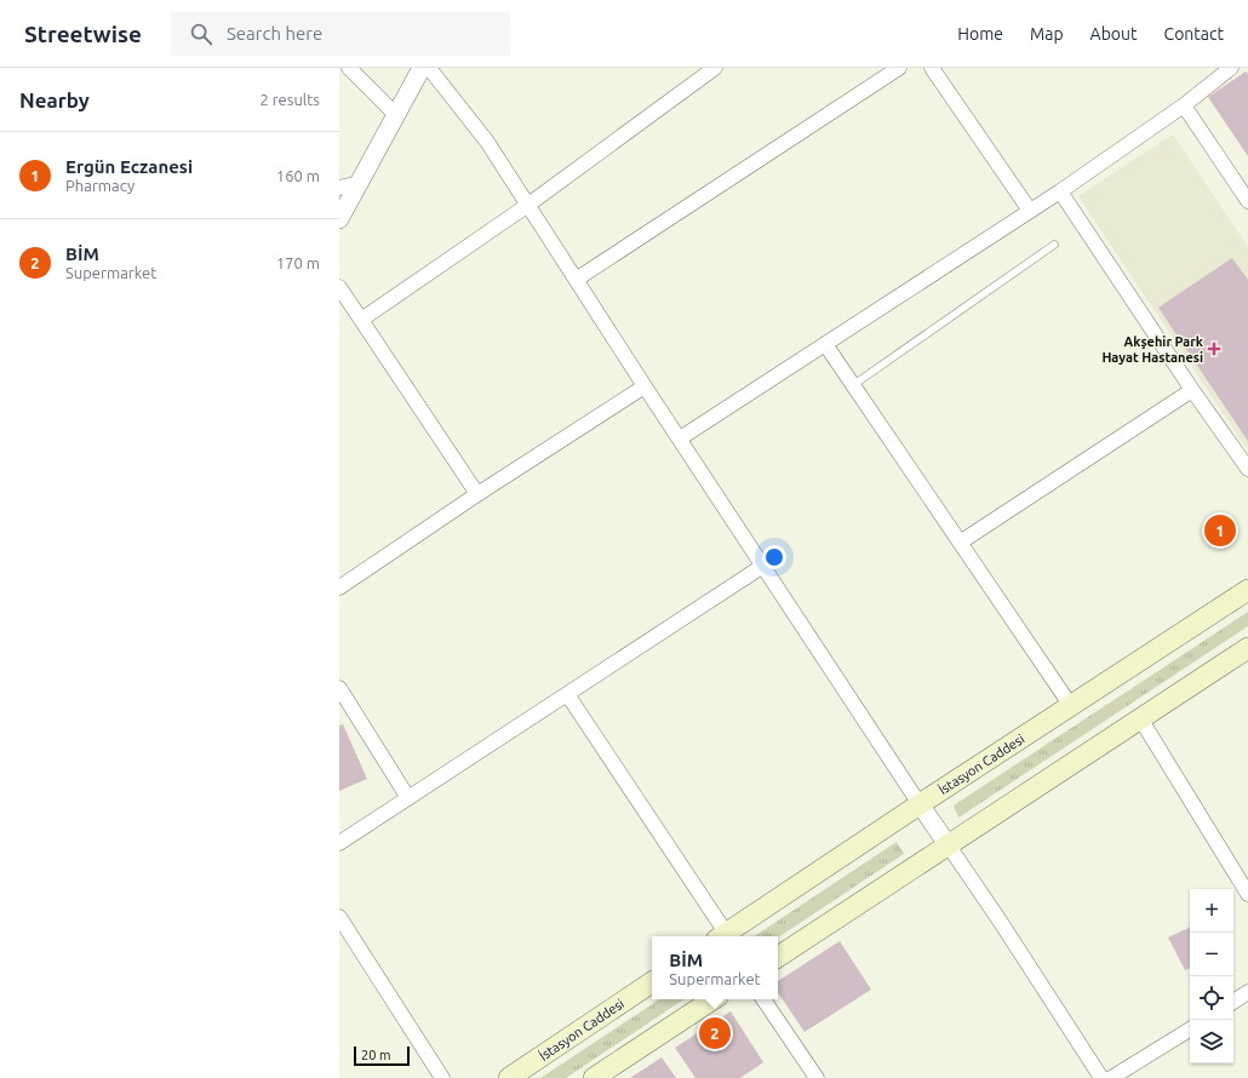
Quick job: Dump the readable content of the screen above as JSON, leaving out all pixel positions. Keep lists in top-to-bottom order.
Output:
{
  "streets": {
    "main road": ["İstasyon Caddesi"]
  },
  "places": {
    "health": ["Akşehir Park Hayat Hastanesi"]
  },
  "scale_bar": "20 m",
  "page": {
    "header": "Streetwise",
    "search": "Search here",
    "nav": [
      "Home",
      "Map",
      "About",
      "Contact"
    ],
    "heading": ["Nearby", "2 results"],
    "list": [
      {
        "mark": "1",
        "name": "Ergün Eczanesi",
        "note": "Pharmacy",
        "value": "160 m"
      },
      {
        "mark": "2",
        "name": "BİM",
        "note": "Supermarket",
        "value": "170 m"
      }
    ],
    "pins": ["1", "2"],
    "map_buttons": ["+", "−"],
    "popup": ["BİM", "Supermarket"],
    "scale": "20 m"
  }
}
